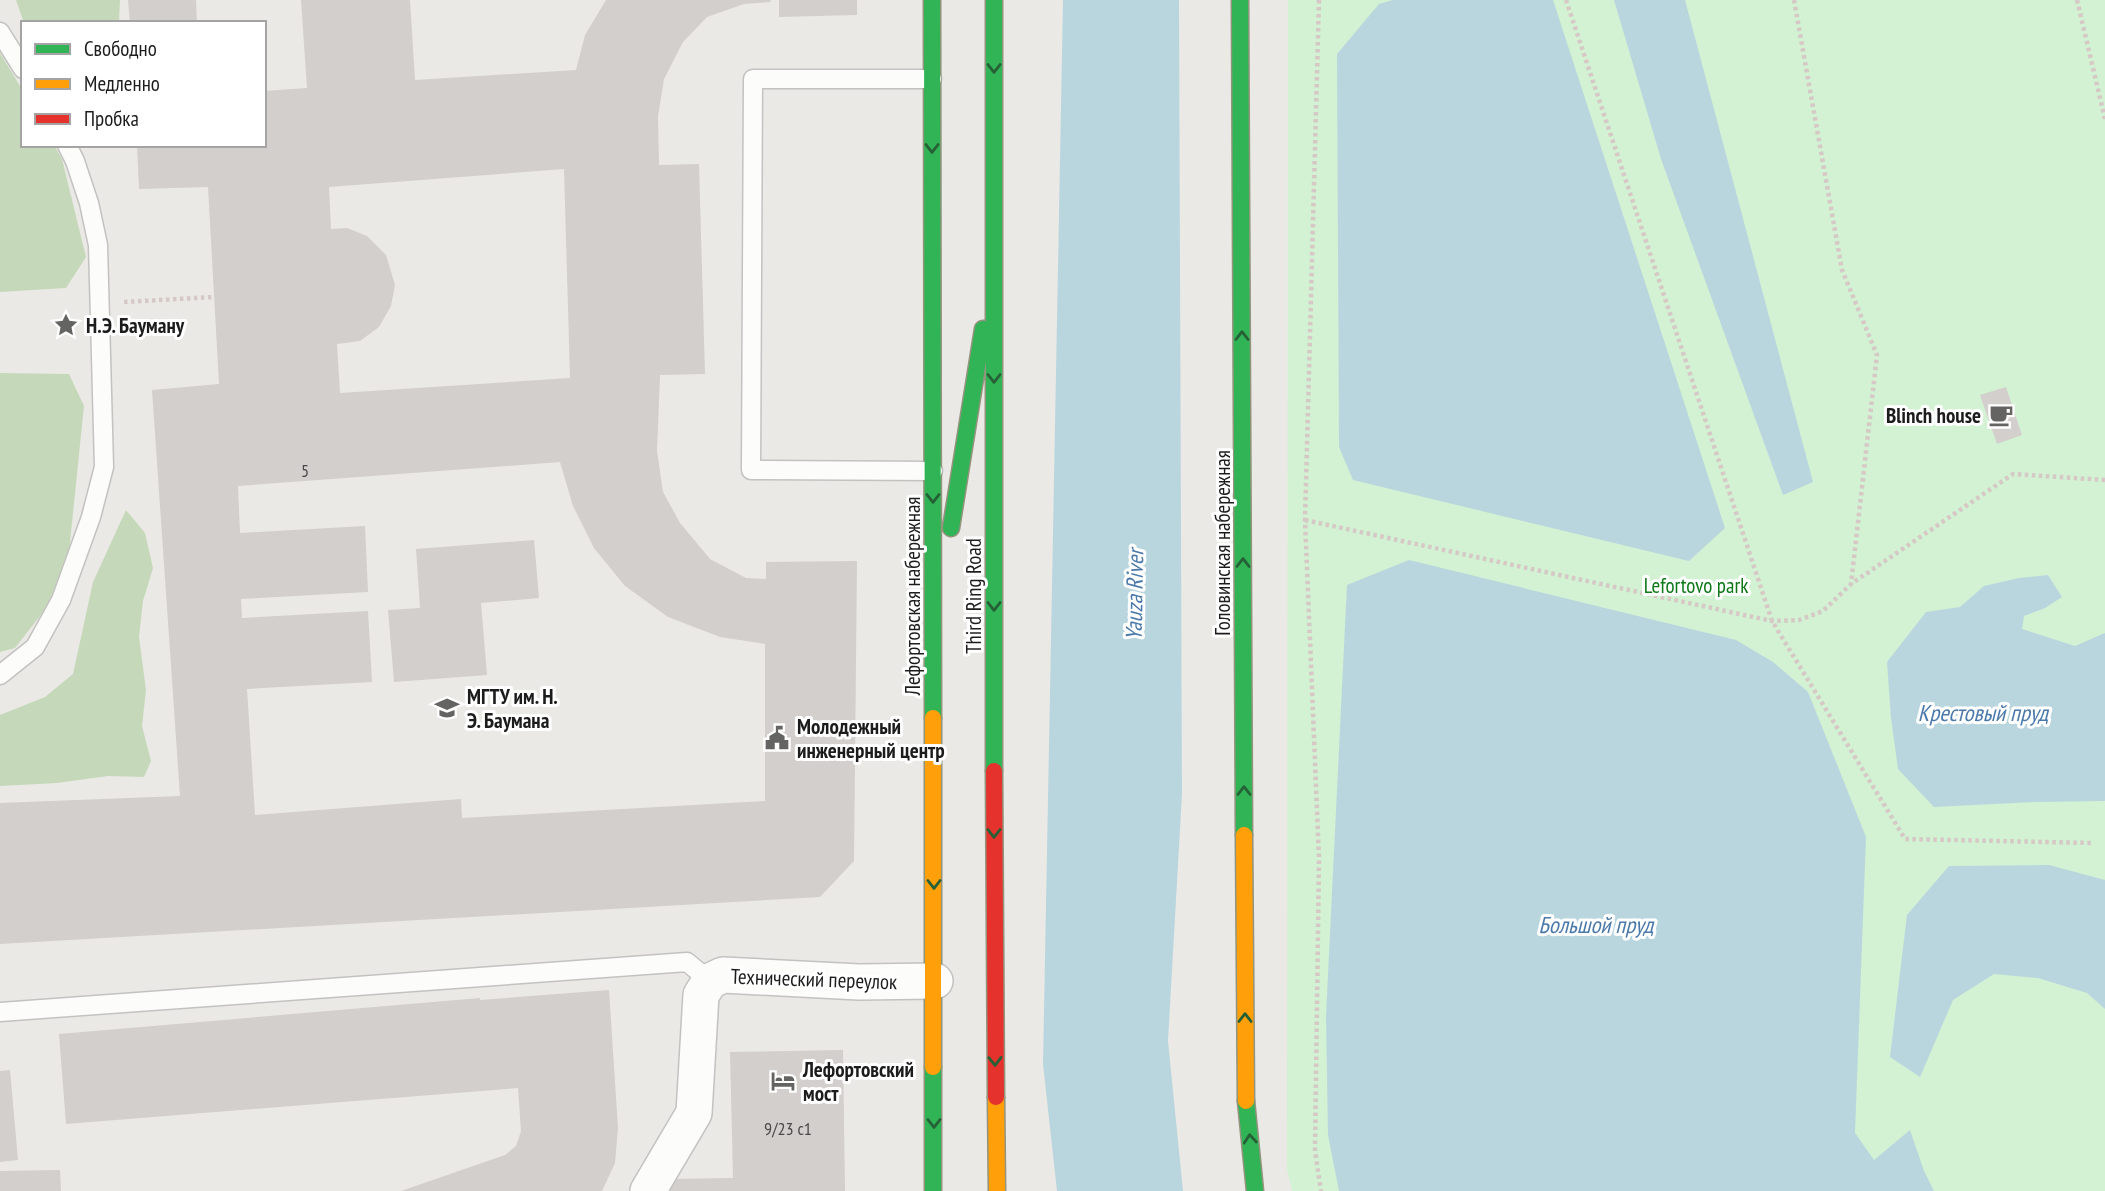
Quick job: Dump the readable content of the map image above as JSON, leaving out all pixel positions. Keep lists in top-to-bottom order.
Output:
{
  "streets": {
    "main road": ["Головинская набережная", "Лефортовская набережная", "Third Ring Road"],
    "street": ["Технический переулок"]
  },
  "crossings": [
    ["Лефортовская набережная", "Технический переулок"]
  ],
  "one_way": ["Головинская набережная"],
  "water": ["Yauza River", "Крестовый пруд", "Большой пруд"],
  "parks": ["Lefortovo park"],
  "places": {
    "place": ["Н.Э. Бауману"],
    "cafe": ["Blinch house"],
    "school or university": ["МГТУ им. Н. Э. Баумана"],
    "public building": ["Молодежный инженерный центр"],
    "hotel": ["Лефортовский мост"]
  },
  "house_numbers": ["5", "9/23 с1"],
  "legend": ["Свободно", "Медленно", "Пробка"]
}
